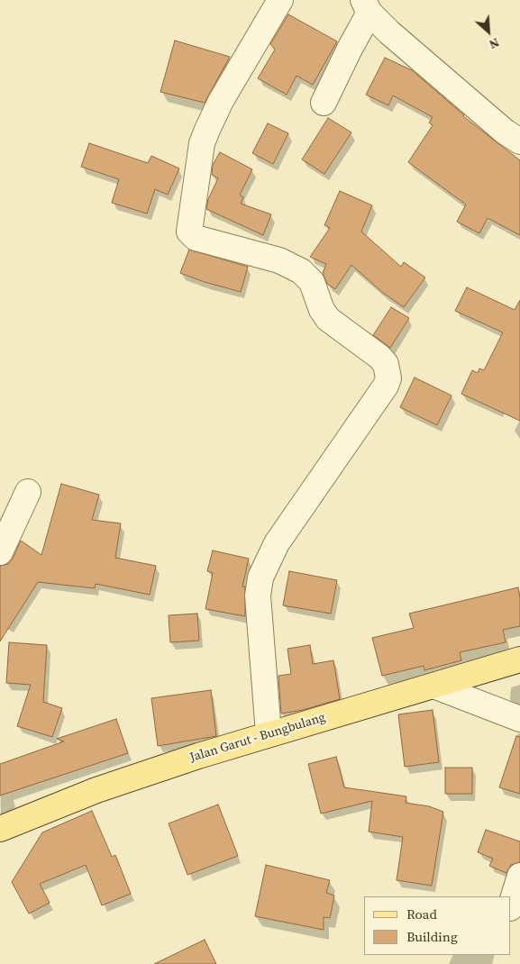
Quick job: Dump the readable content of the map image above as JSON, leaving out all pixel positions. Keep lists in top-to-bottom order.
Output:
{
  "streets": {
    "main road": ["Jalan Garut - Bungbulang"]
  },
  "legend": ["Road", "Building"],
  "north": "bottom right"
}
